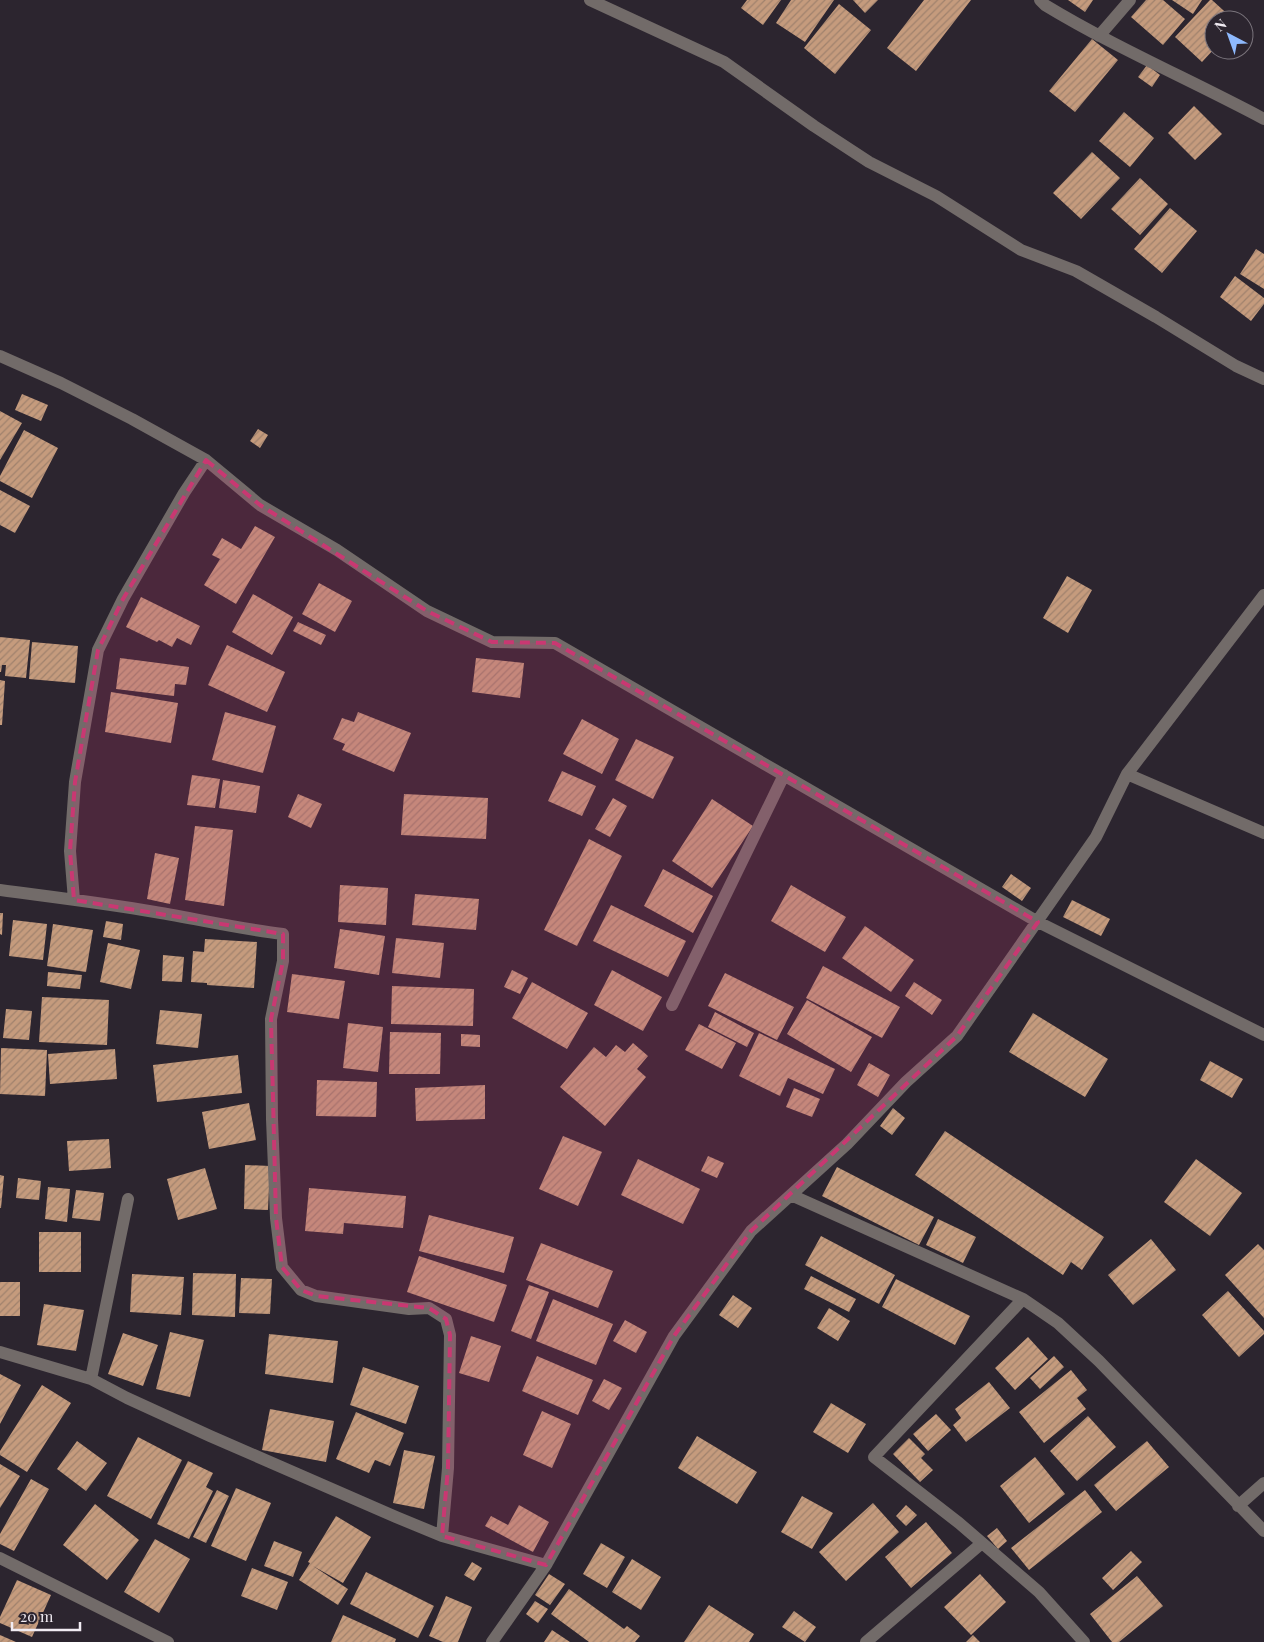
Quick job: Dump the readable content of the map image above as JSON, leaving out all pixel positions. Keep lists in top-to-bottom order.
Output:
{
  "scale_bar": "20 m",
  "north": "top left"
}
